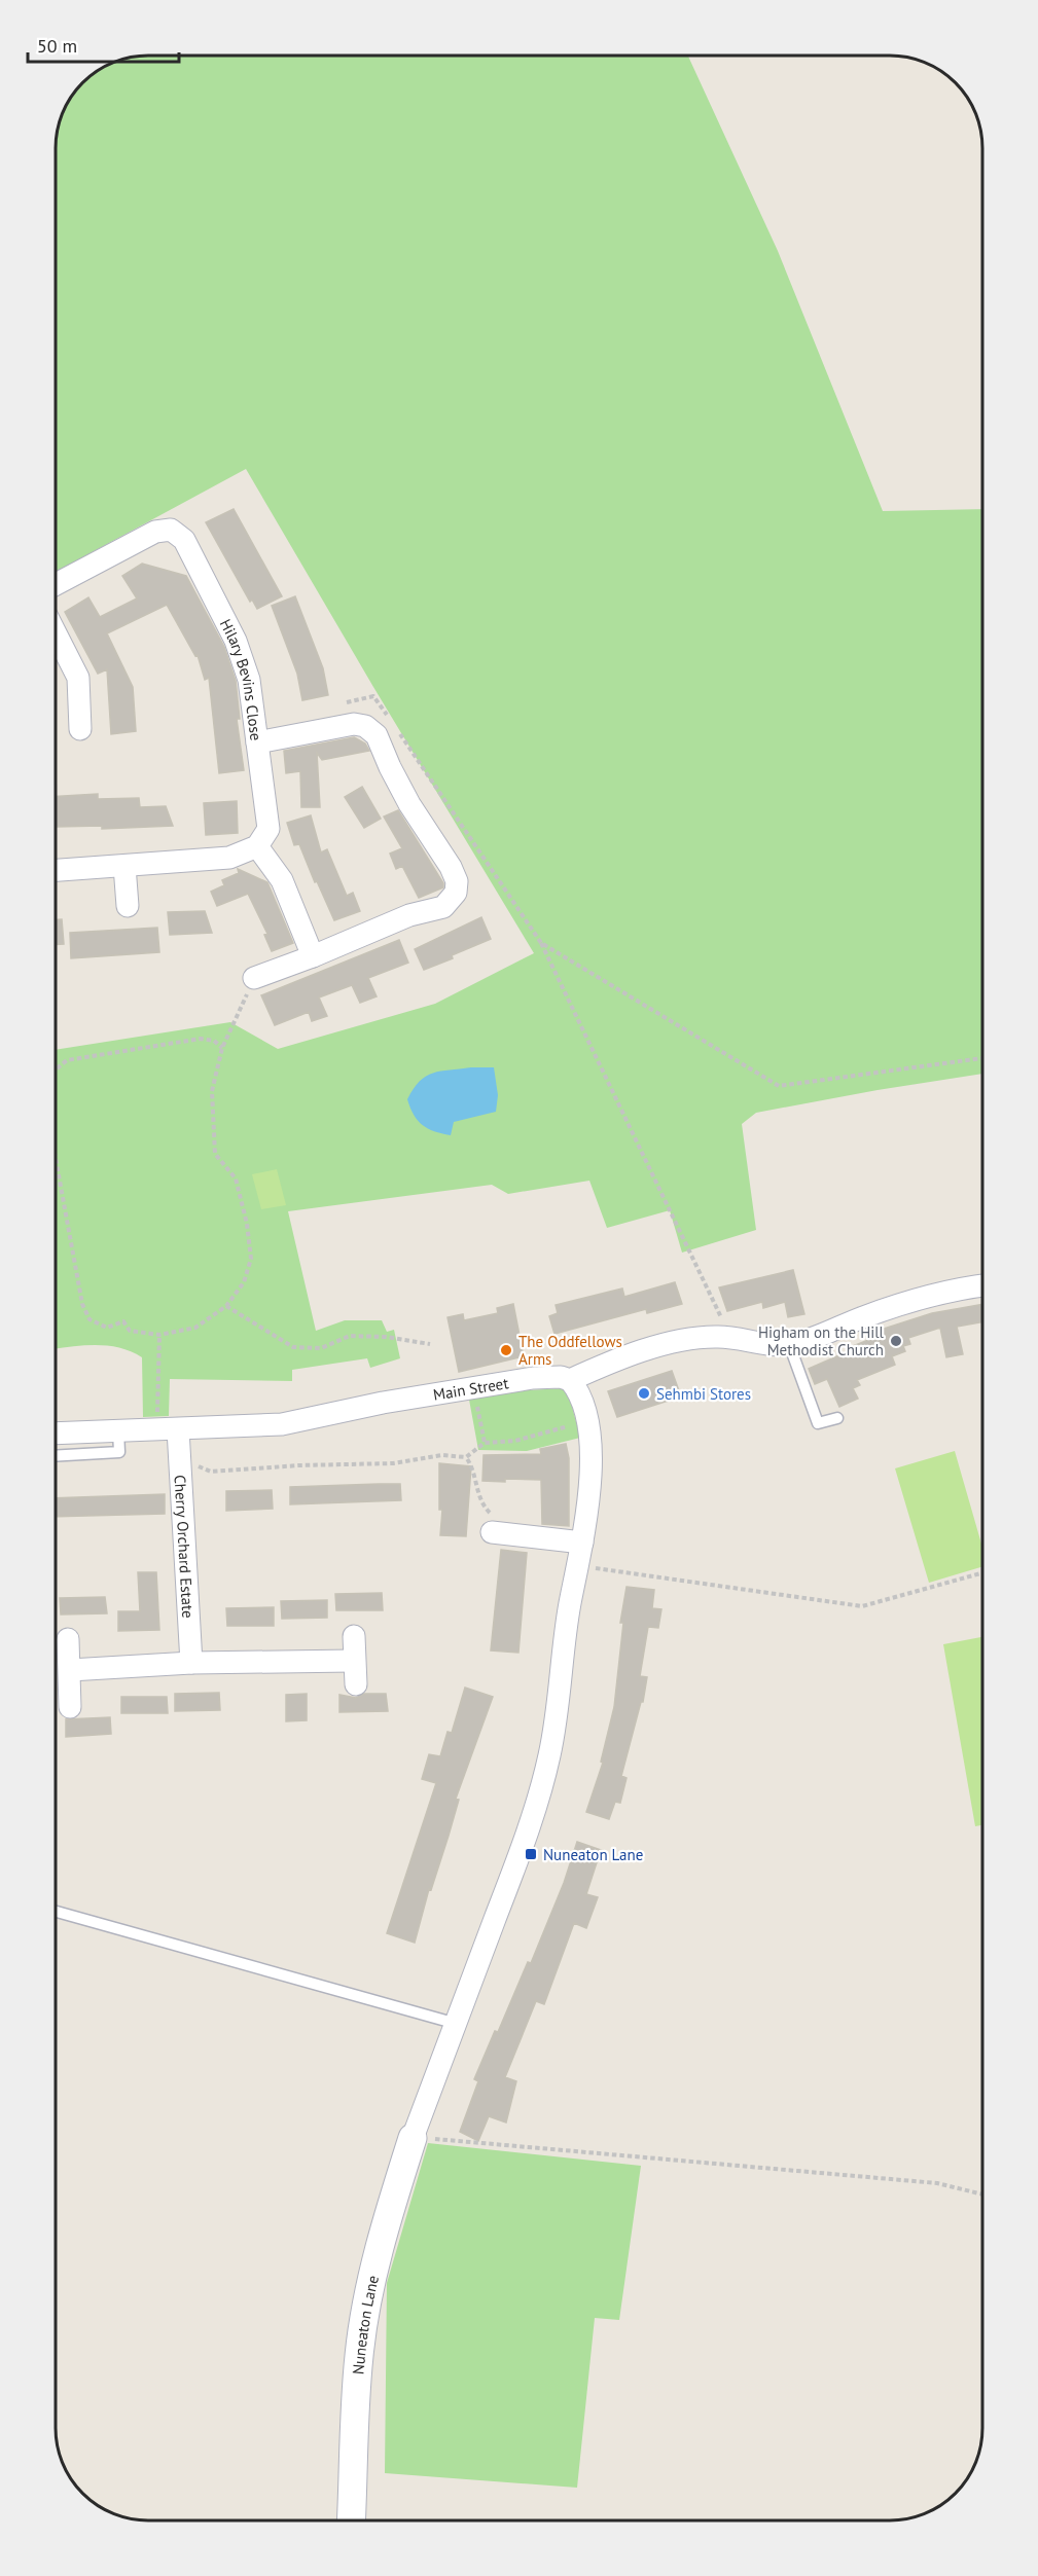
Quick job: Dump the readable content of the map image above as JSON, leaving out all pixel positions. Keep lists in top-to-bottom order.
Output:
{
  "streets": {
    "street": [
      "Hilary Bevins Close",
      "Main Street",
      "Cherry Orchard Estate",
      "Nuneaton Lane"
    ]
  },
  "crossings": [
    ["Main Street", "Cherry Orchard Estate"],
    ["Main Street", "Nuneaton Lane"]
  ],
  "places": {
    "other": ["Higham on the Hill Methodist Church", "The Oddfellows Arms", "Sehmbi Stores"],
    "transit": ["Nuneaton Lane"]
  },
  "scale_bar": "50 m"
}
